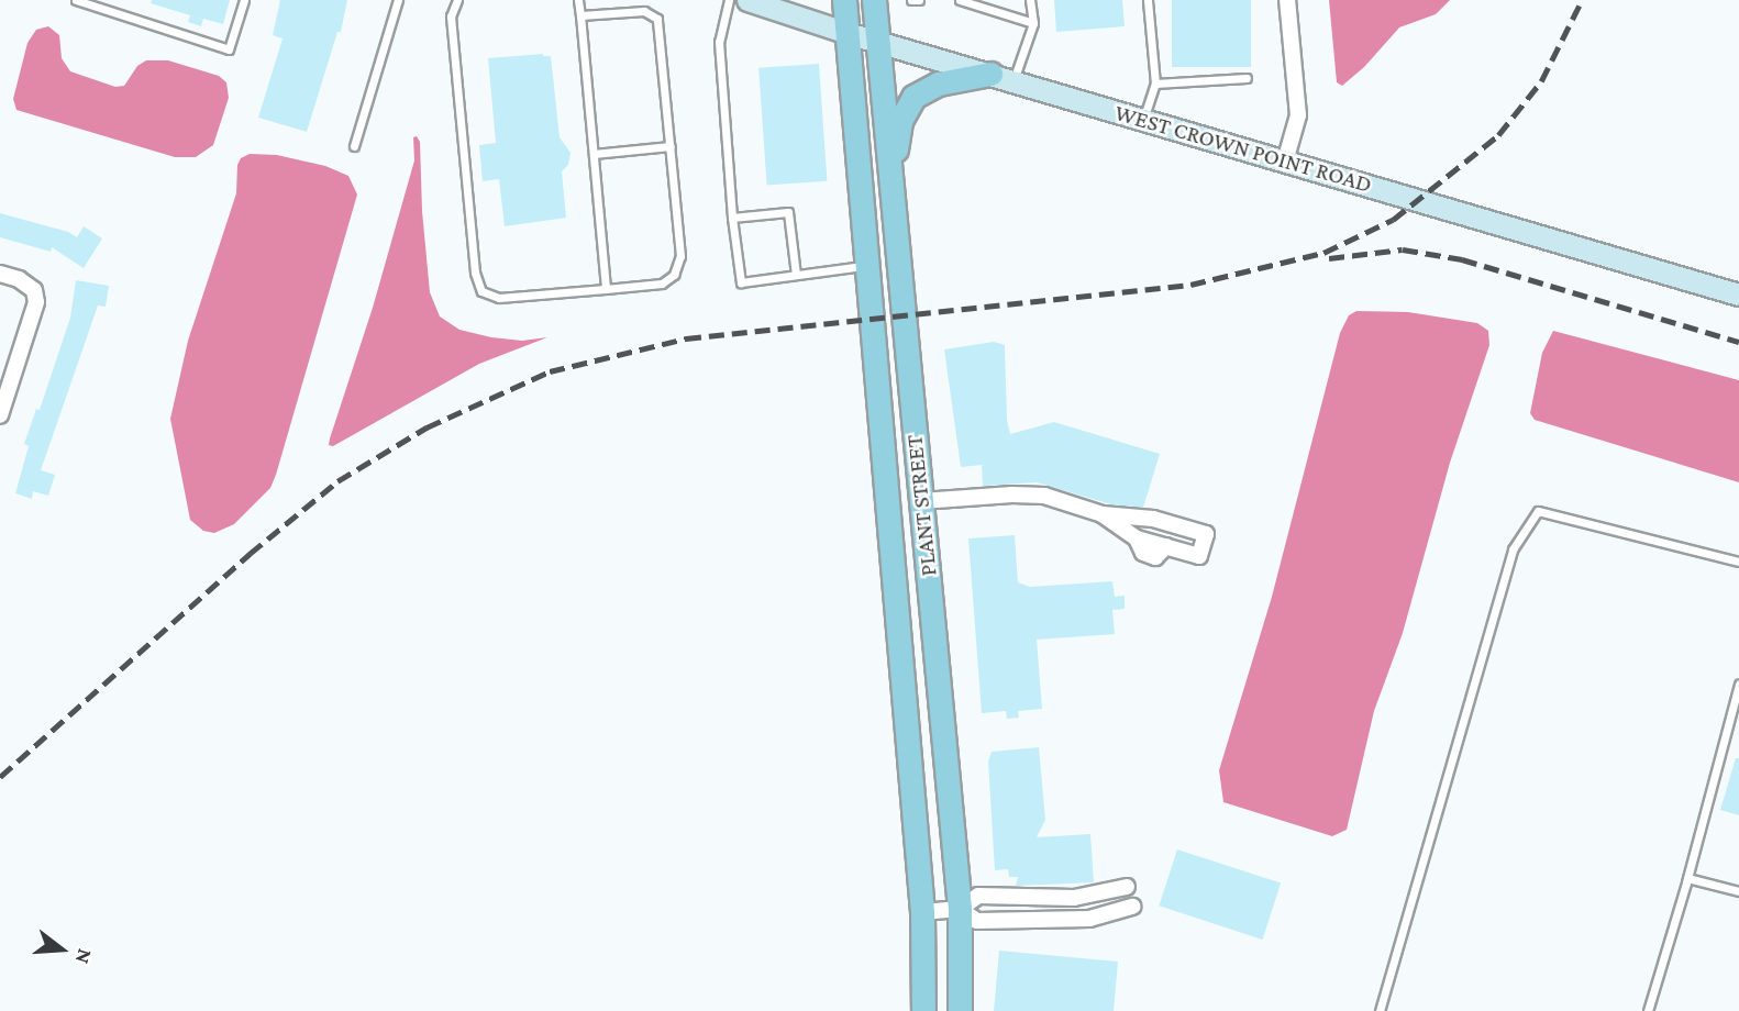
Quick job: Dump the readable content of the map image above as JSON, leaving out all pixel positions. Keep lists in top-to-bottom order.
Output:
{
  "streets": {
    "main road": ["PLANT STREET"],
    "street": ["WEST CROWN POINT ROAD"]
  },
  "crossings": [
    ["WEST CROWN POINT ROAD", "PLANT STREET"]
  ],
  "north": "right"
}
